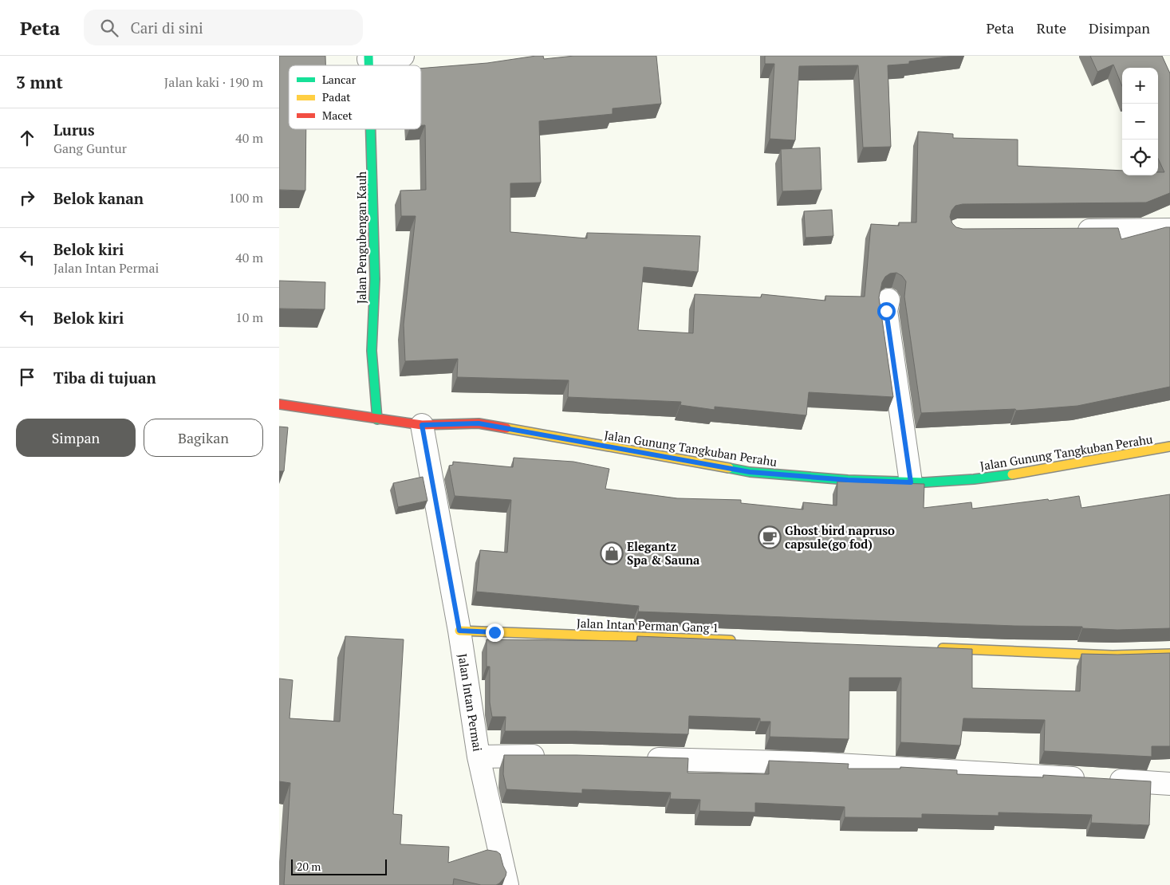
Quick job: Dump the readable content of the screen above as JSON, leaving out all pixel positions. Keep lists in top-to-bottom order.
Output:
{
  "streets": {
    "main road": ["Jalan Pengubengan Kauh", "Jalan Gunung Tangkuban Perahu", "Jalan Intan Perman Gang 1"],
    "street": ["Jalan Intan Permai"]
  },
  "crossings": [
    ["Jalan Pengubengan Kauh", "Jalan Gunung Tangkuban Perahu"],
    ["Jalan Gunung Tangkuban Perahu", "Jalan Intan Permai"],
    ["Jalan Intan Perman Gang 1", "Jalan Intan Permai"]
  ],
  "places": {
    "cafe": ["Ghost bird napruso capsule(go fod)"],
    "shop": ["Elegantz Spa & Sauna"]
  },
  "legend": ["Lancar", "Padat", "Macet"],
  "scale_bar": "20 m",
  "page": {
    "header": "Peta",
    "search": "Cari di sini",
    "nav": ["Peta", "Rute", "Disimpan"],
    "heading": ["3 mnt", "Jalan kaki · 190 m"],
    "map_buttons": ["+", "−"],
    "list": [
      ["Lurus", "Gang Guntur", "40 m"],
      ["Belok kanan", "100 m"],
      ["Belok kiri", "Jalan Intan Permai", "40 m"],
      ["Belok kiri", "10 m"],
      "Tiba di tujuan"
    ],
    "buttons": ["Simpan", "Bagikan"],
    "scale": "20 m"
  }
}
